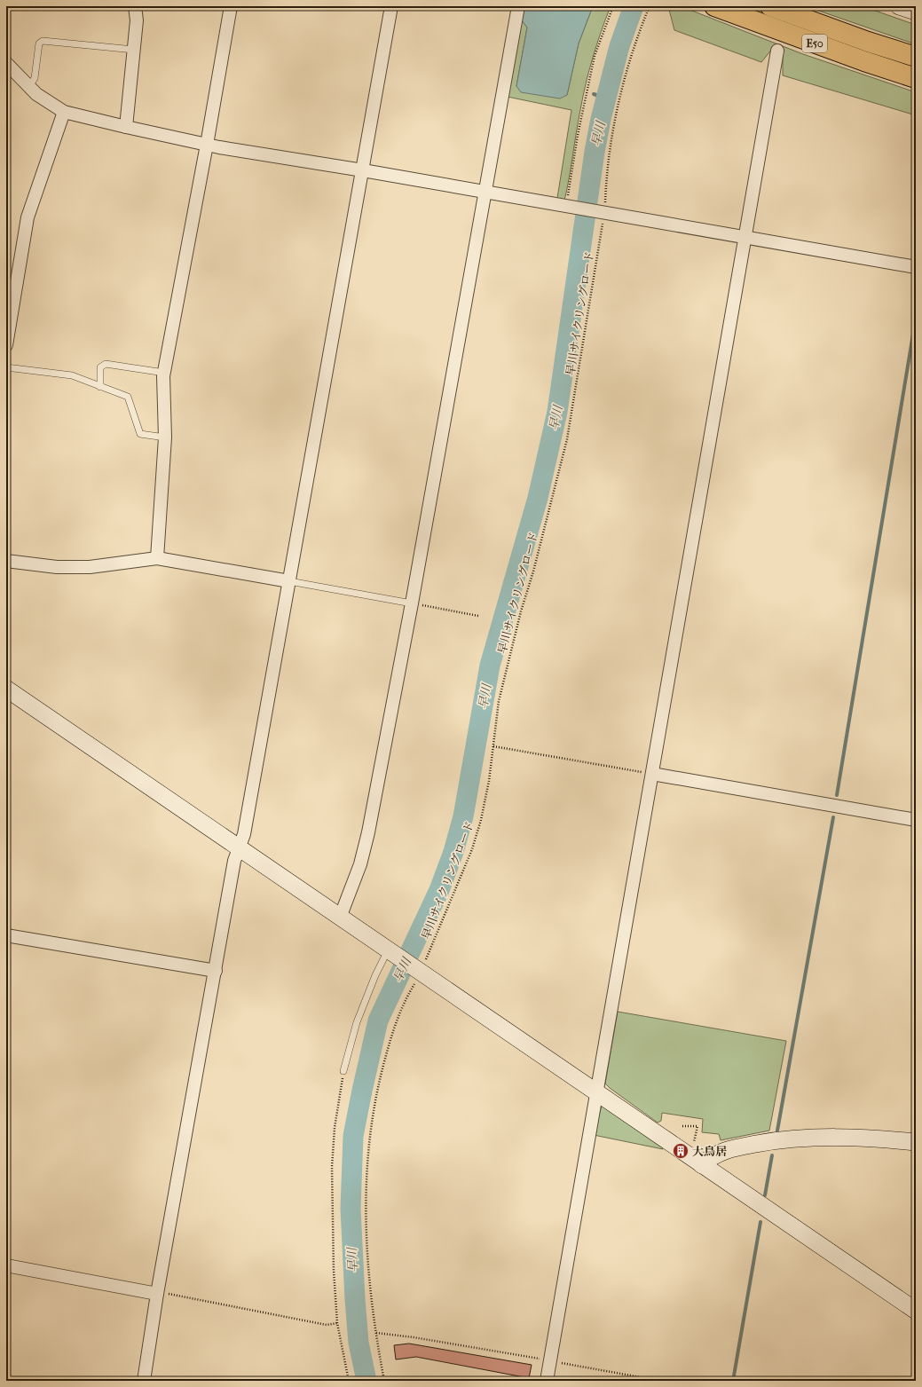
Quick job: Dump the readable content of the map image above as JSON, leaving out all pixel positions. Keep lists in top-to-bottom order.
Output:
{
  "streets": {
    "highway": ["E50"],
    "path": ["早川サイクリングロード"]
  },
  "water": ["早川"],
  "places": {
    "building": ["大鳥居"]
  }
}
